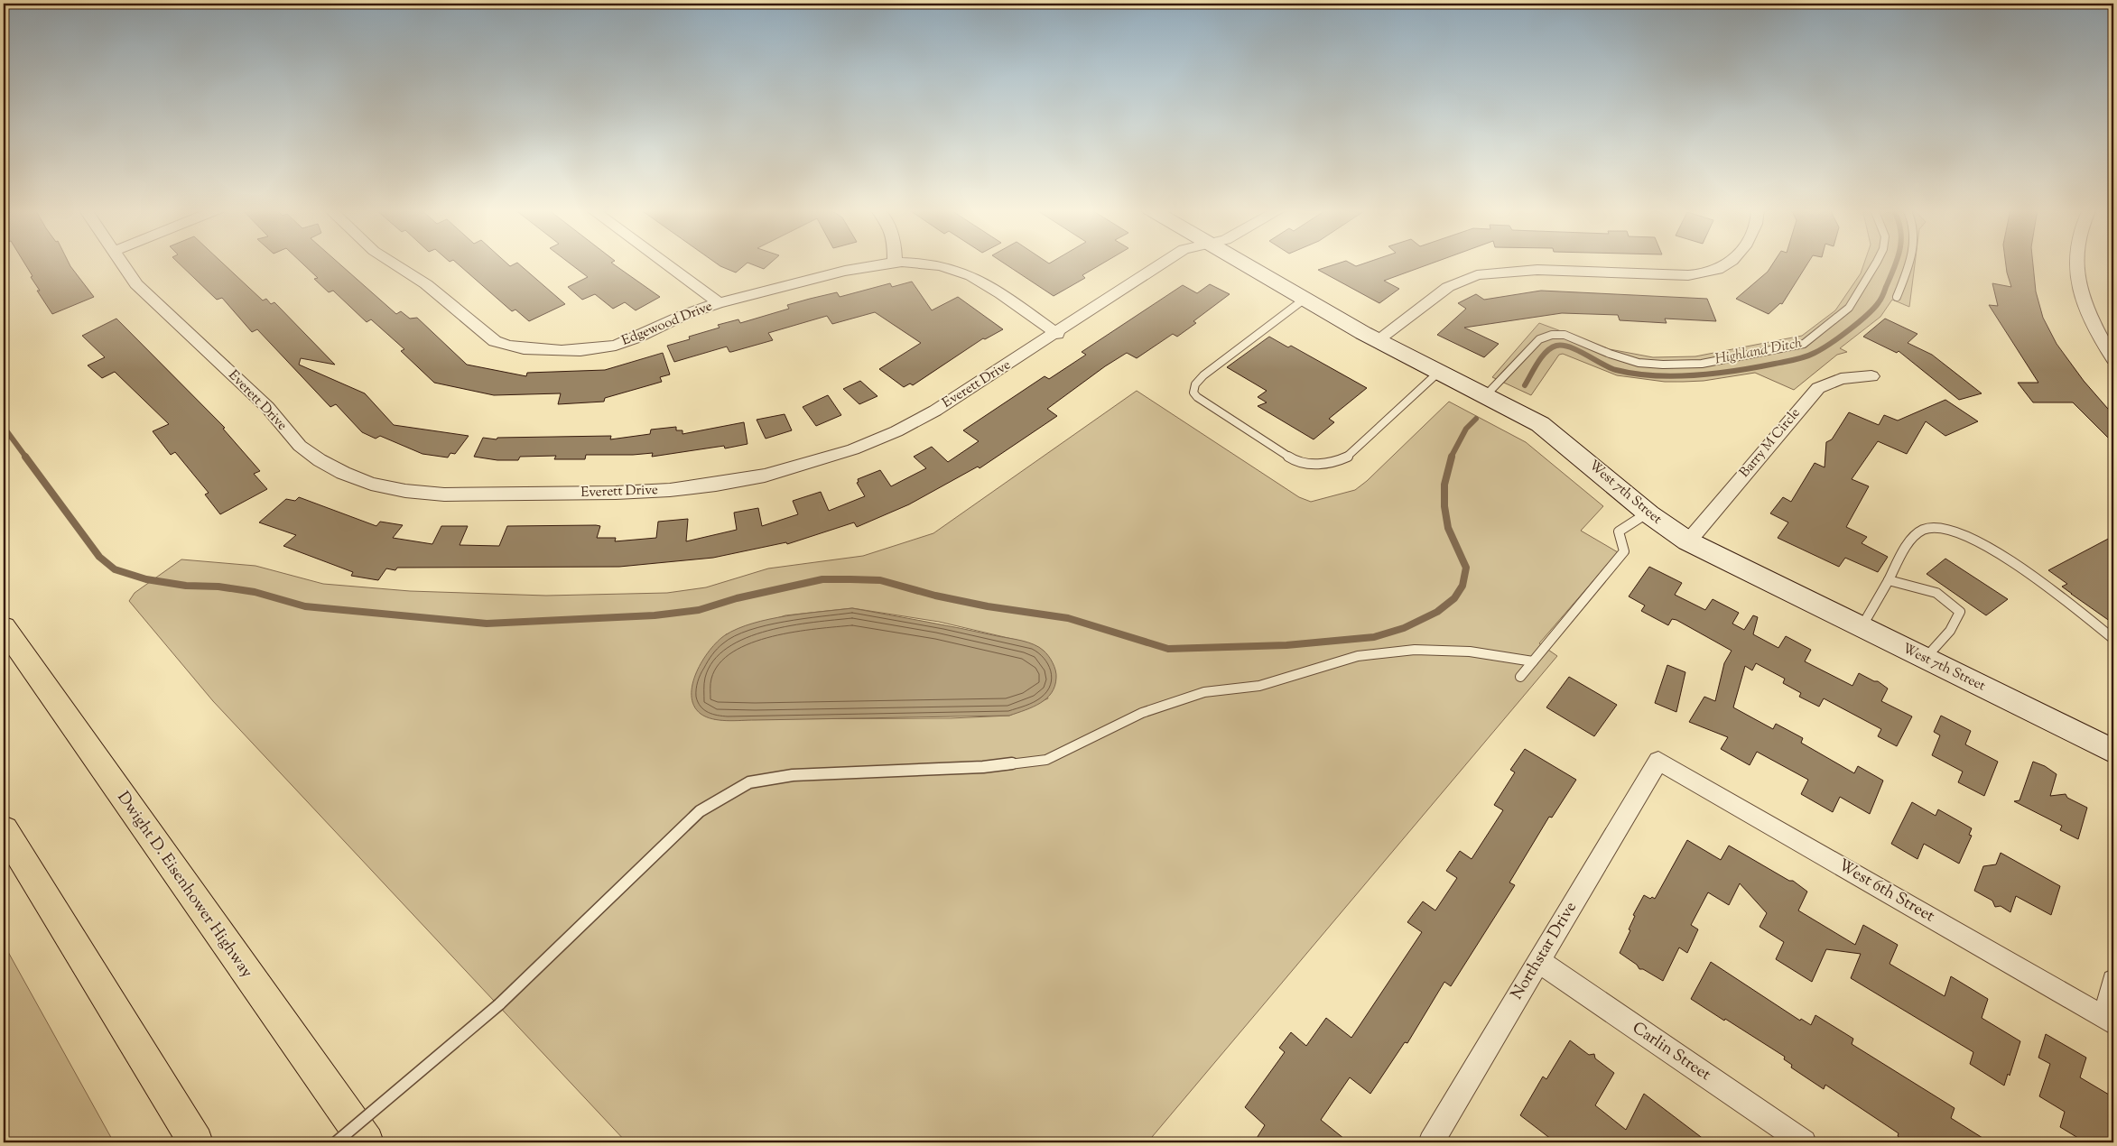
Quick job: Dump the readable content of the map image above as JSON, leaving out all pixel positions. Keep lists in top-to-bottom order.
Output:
{
  "streets": {
    "highway": ["Dwight D. Eisenhower Highway"],
    "main road": ["West 7th Street"],
    "street": [
      "Edgewood Drive",
      "Everett Drive",
      "Barry M Circle",
      "West 6th Street",
      "Northstar Drive",
      "Carlin Street"
    ]
  },
  "crossings": [
    ["Edgewood Drive", "Everett Drive"],
    ["Barry M Circle", "West 7th Street"],
    ["West 6th Street", "Northstar Drive"],
    ["Northstar Drive", "Carlin Street"]
  ],
  "water": ["Highland Ditch"]
}
